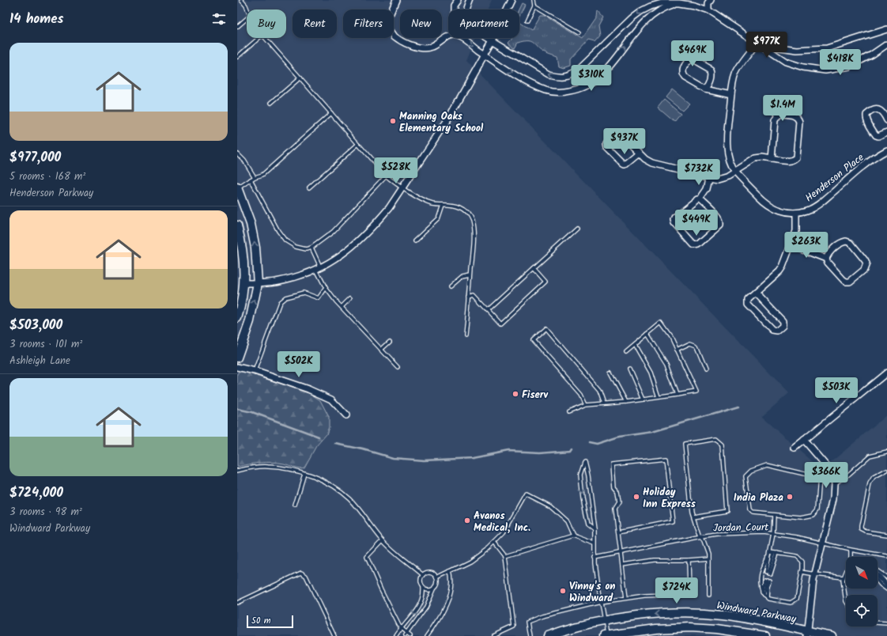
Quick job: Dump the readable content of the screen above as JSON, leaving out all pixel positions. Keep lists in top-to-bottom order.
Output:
{
  "streets": {
    "main road": ["Windward Parkway"],
    "street": ["Henderson Place"],
    "lane": ["Jordan Court"]
  },
  "places": [
    "Manning Oaks Elementary School",
    "Fiserv",
    "Holiday Inn Express",
    "India Plaza",
    "Avanos Medical, Inc.",
    "Vinny's on Windward"
  ],
  "scale_bar": "50 m",
  "north": "bottom right",
  "page": {
    "heading": "14 homes",
    "chip": [
      "Buy",
      "Rent",
      "Filters",
      "New",
      "Apartment"
    ],
    "price": [
      "$977K",
      "$469K",
      "$418K",
      "$310K",
      "$1.4M",
      "$937K",
      "$528K",
      "$732K",
      "$449K",
      "$263K",
      "$502K",
      "$503K",
      "$366K",
      "$724K"
    ],
    "list": [
      {
        "name": "$977,000",
        "note": "5 rooms · 168 m² · Henderson Parkway"
      },
      {
        "name": "$503,000",
        "note": "3 rooms · 101 m² · Ashleigh Lane"
      },
      {
        "name": "$724,000",
        "note": "3 rooms · 98 m² · Windward Parkway"
      }
    ],
    "scale": "50 m"
  }
}
